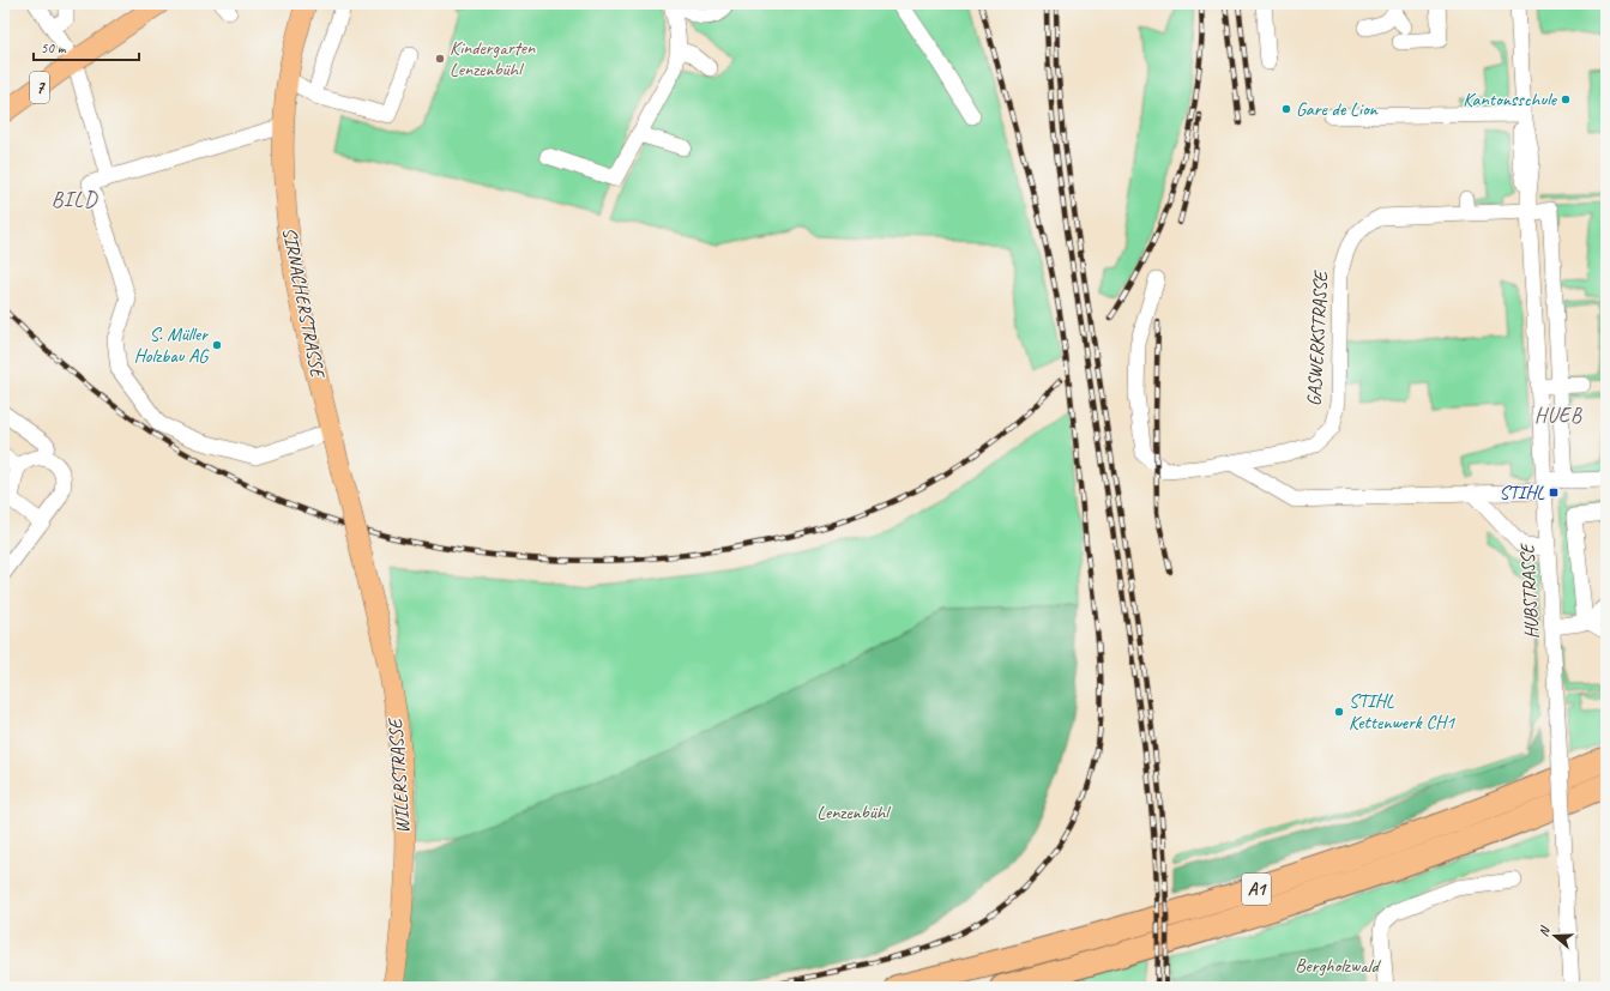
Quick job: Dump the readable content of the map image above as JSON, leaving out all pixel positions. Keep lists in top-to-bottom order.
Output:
{
  "streets": {
    "highway": ["A1"],
    "main road": ["7", "SIRNACHERSTRASSE", "WILERSTRASSE"],
    "street": ["GASWERKSTRASSE", "HUBSTRASSE"]
  },
  "crossings": [
    ["SIRNACHERSTRASSE", "WILERSTRASSE"],
    ["GASWERKSTRASSE", "HUBSTRASSE"]
  ],
  "districts": ["BILD", "HUEB"],
  "parks": ["Lenzenbühl", "Bergholzwald"],
  "places": {
    "other": [
      "Kindergarten Lenzenbühl",
      "Kantonsschule",
      "Gare de Lion",
      "S. Müller Holzbau AG",
      "STIHL Kettenwerk CH1"
    ],
    "transit": ["STIHL"]
  },
  "scale_bar": "50 m",
  "north": "left"
}
